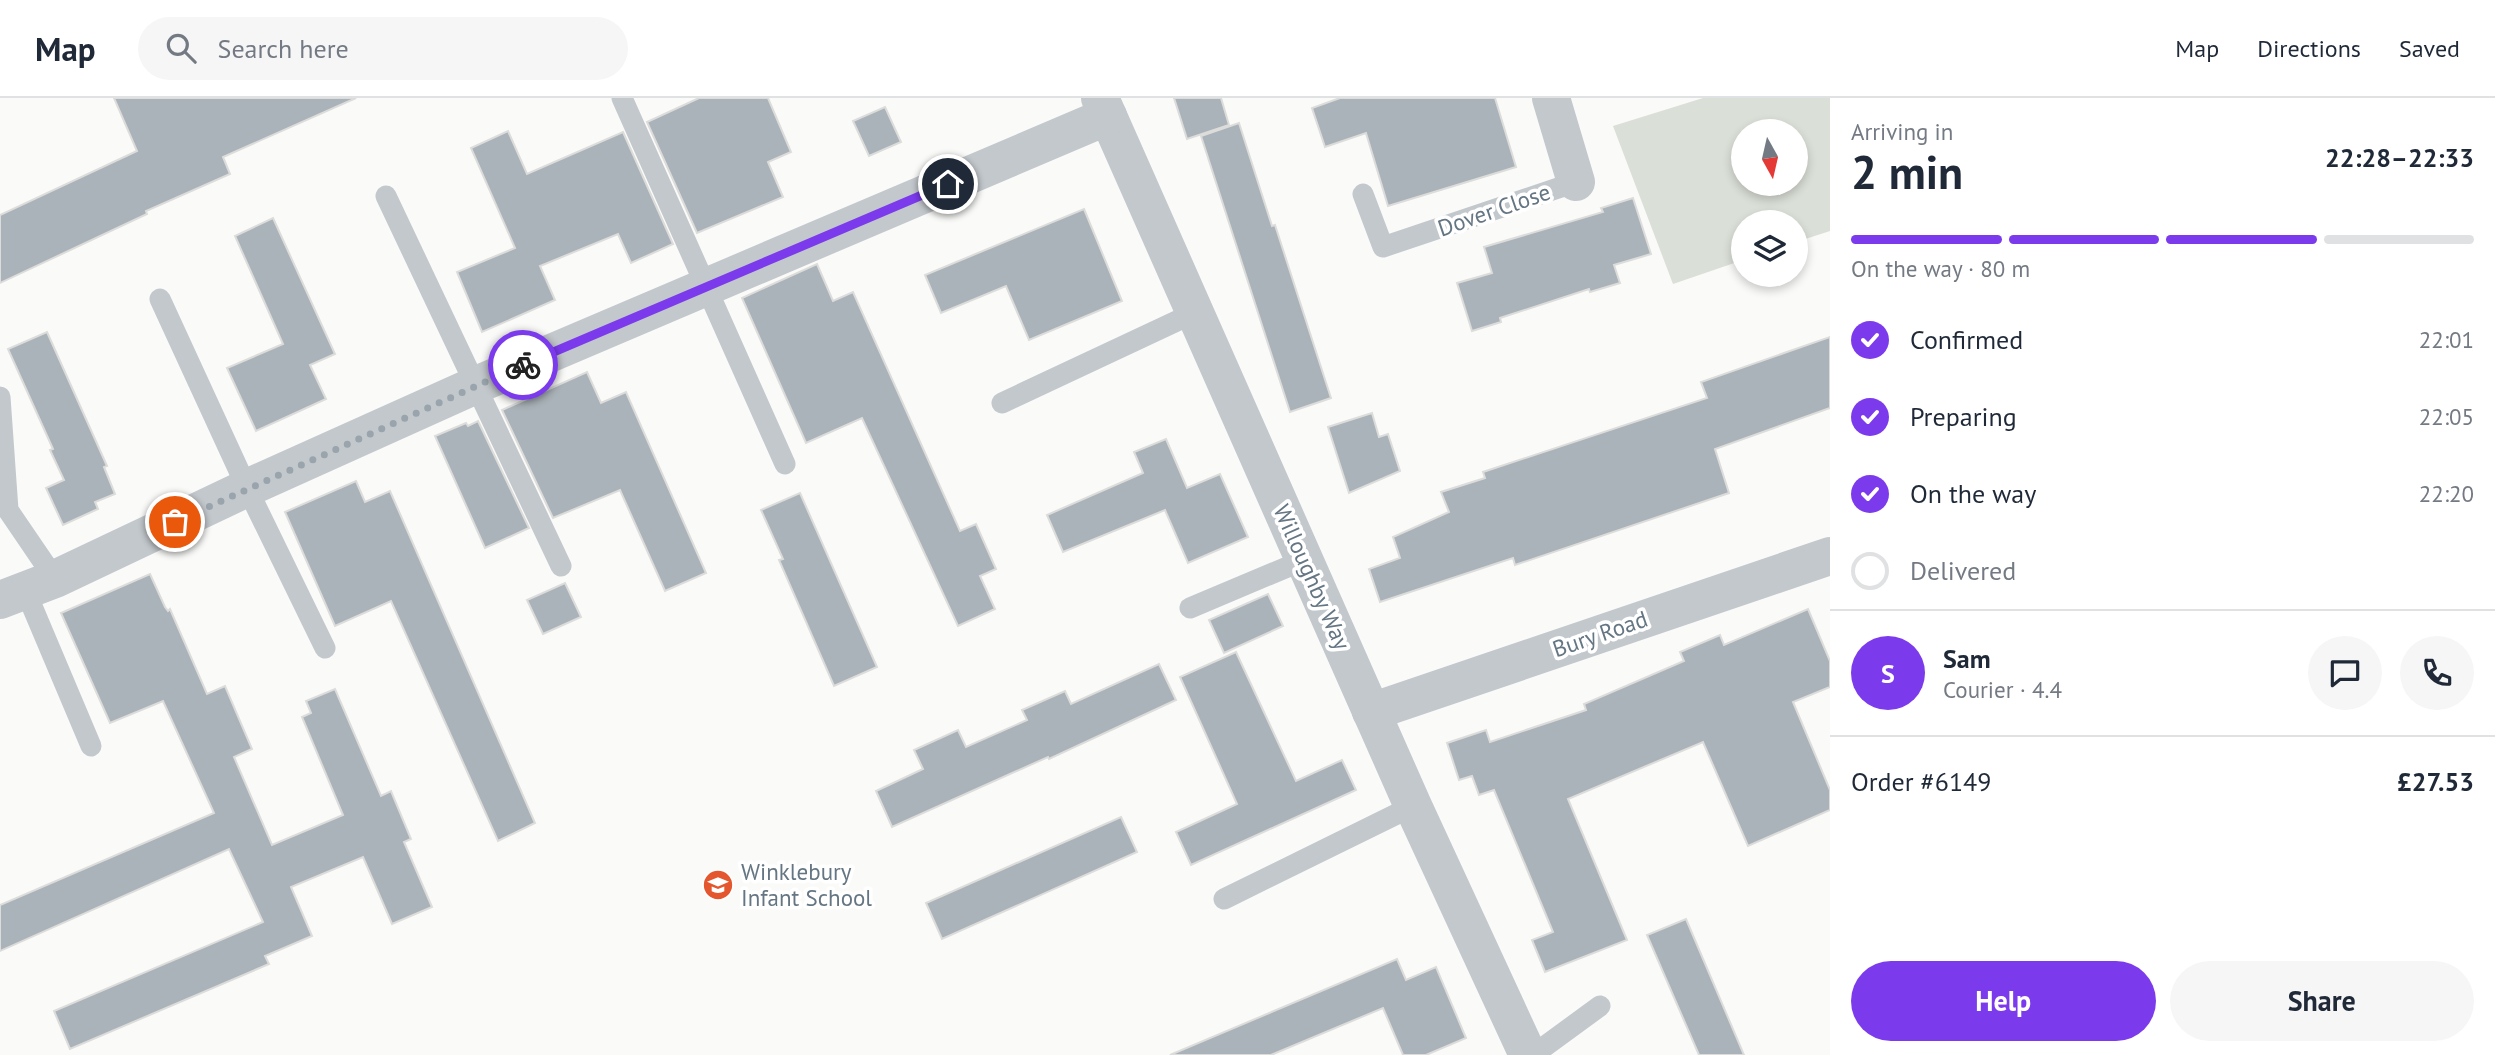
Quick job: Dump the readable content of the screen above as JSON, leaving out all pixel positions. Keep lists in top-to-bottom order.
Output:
{
  "streets": {
    "street": ["Dover Close", "Willoughby Way", "Bury Road"]
  },
  "crossings": [
    ["Willoughby Way", "Bury Road"]
  ],
  "places": {
    "school or university": ["Winklebury Infant School"]
  },
  "north": "bottom",
  "page": {
    "header": "Map",
    "search": "Search here",
    "nav": ["Map", "Directions", "Saved"],
    "heading": ["2 min", "Arriving in", "22:28–22:33"],
    "panel": [
      "Sam",
      "Courier · 4.4",
      "Order #6149",
      "£27.53"
    ],
    "bar": "On the way · 80 m",
    "list": [
      ["Confirmed", "22:01"],
      ["Preparing", "22:05"],
      ["On the way", "22:20"],
      "Delivered"
    ],
    "round": "S",
    "buttons": ["Help", "Share"]
  }
}
